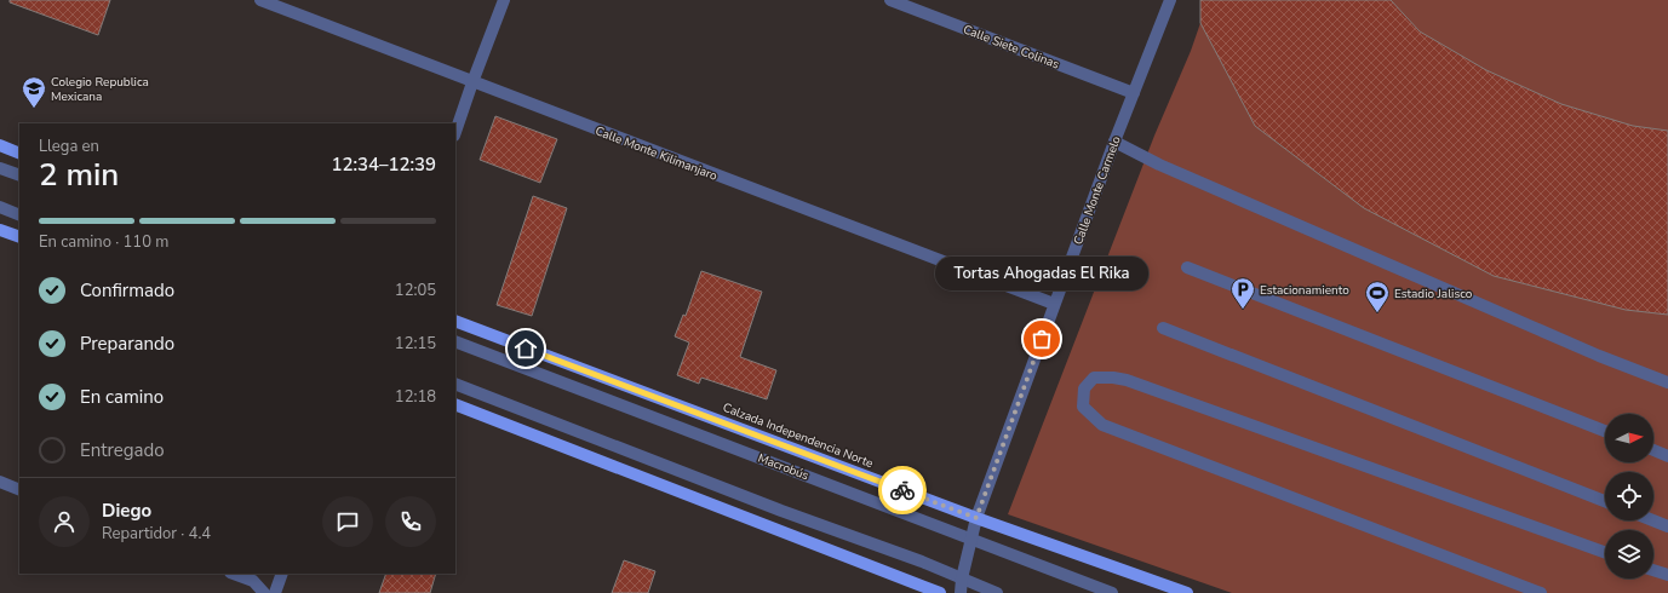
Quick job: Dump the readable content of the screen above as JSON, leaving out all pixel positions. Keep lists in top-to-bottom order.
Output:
{
  "streets": {
    "main road": ["Calzada Independencia Norte"],
    "street": [
      "Calle Siete Colinas",
      "Calle Monte Kilimanjaro",
      "Calle Monte Carmelo",
      "Macrobús"
    ]
  },
  "crossings": [
    ["Calle Siete Colinas", "Calle Monte Carmelo"],
    ["Calle Monte Kilimanjaro", "Calle Monte Carmelo"],
    ["Calle Monte Carmelo", "Calzada Independencia Norte"],
    ["Calle Monte Carmelo", "Macrobús"]
  ],
  "places": {
    "school or university": ["Colegio Republica Mexicana"],
    "parking": ["Estacionamiento"],
    "sports": ["Estadio Jalisco"],
    "other": ["Tortas Ahogadas El Rika"]
  },
  "north": "right",
  "page": {
    "heading": ["2 min", "Llega en", "12:34–12:39"],
    "panel": ["Diego", "Repartidor · 4.4"],
    "bar": "En camino · 110 m",
    "bubble": "Tortas Ahogadas El Rika",
    "list": [
      ["Confirmado", "12:05"],
      ["Preparando", "12:15"],
      ["En camino", "12:18"],
      "Entregado"
    ]
  }
}
